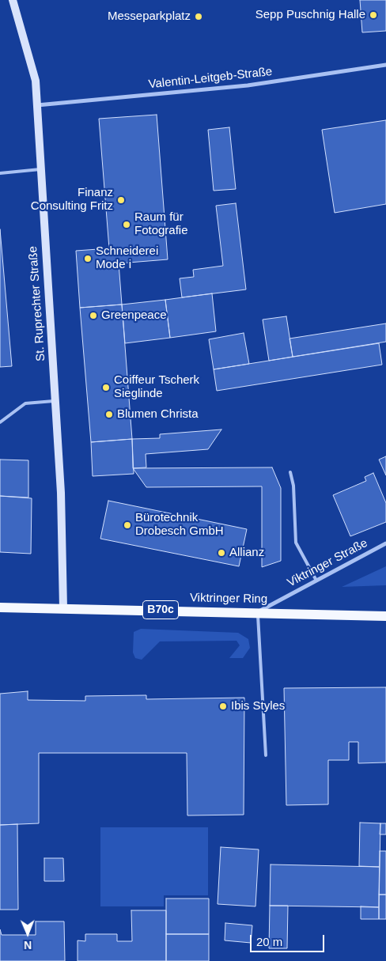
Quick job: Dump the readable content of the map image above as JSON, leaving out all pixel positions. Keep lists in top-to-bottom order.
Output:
{
  "streets": {
    "main road": ["Viktringer Ring", "B70c"],
    "street": ["Valentin-Leitgeb-Straße", "St. Ruprechter Straße", "Viktringer Straße"]
  },
  "crossings": [
    ["Valentin-Leitgeb-Straße", "St. Ruprechter Straße"],
    ["St. Ruprechter Straße", "Viktringer Ring"],
    ["Viktringer Straße", "Viktringer Ring"]
  ],
  "places": [
    "Sepp Puschnig Halle",
    "Messeparkplatz",
    "Finanz Consulting Fritz",
    "Raum für Fotografie",
    "Schneiderei Mode i",
    "Greenpeace",
    "Coiffeur Tscherk Sieglinde",
    "Blumen Christa",
    "Bürotechnik Drobesch GmbH",
    "Allianz",
    "Ibis Styles"
  ],
  "scale_bar": "20 m",
  "north": "bottom"
}
